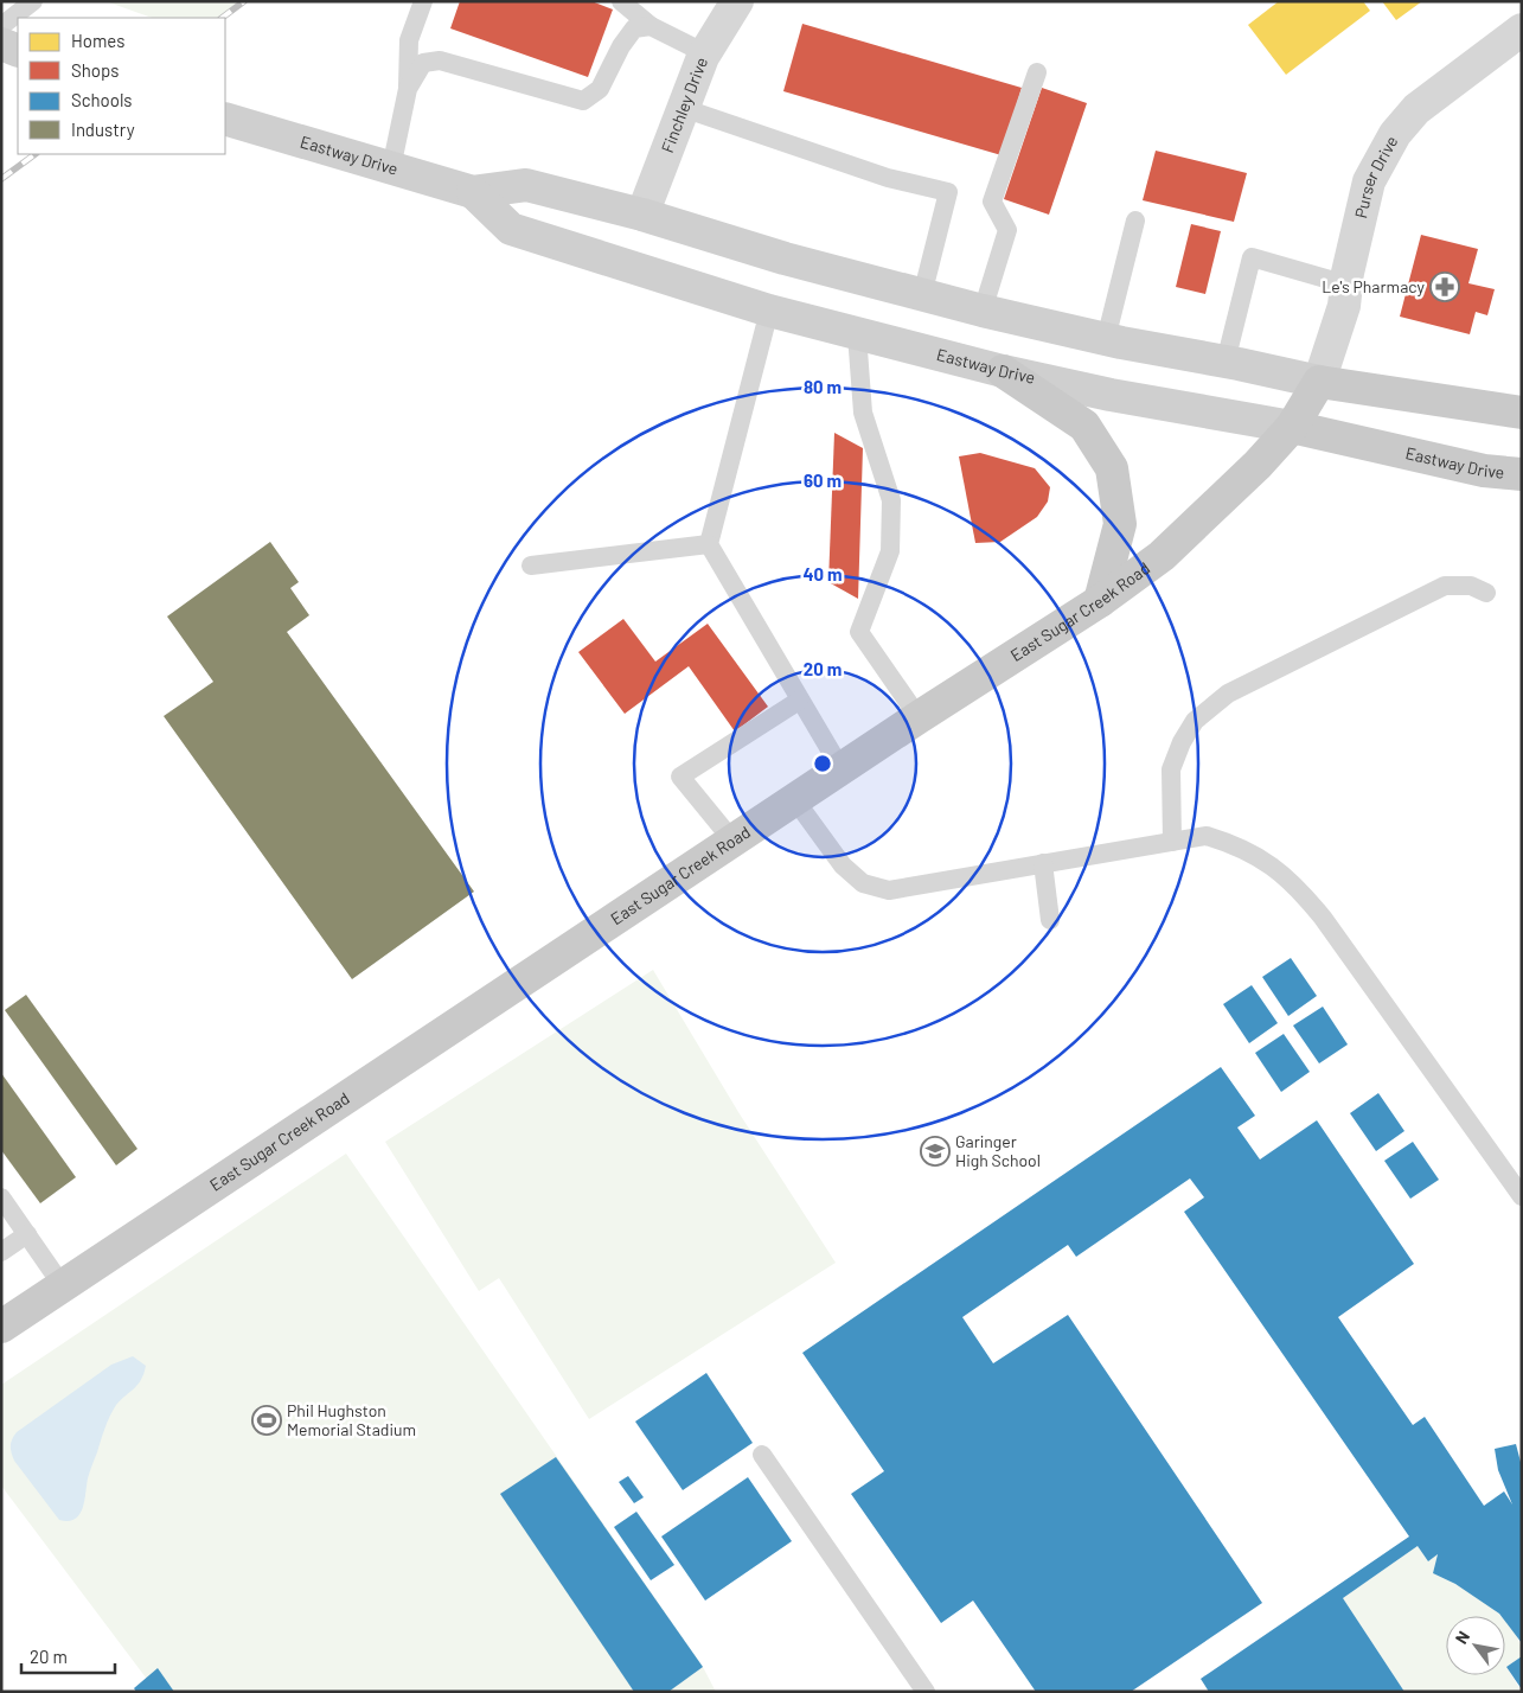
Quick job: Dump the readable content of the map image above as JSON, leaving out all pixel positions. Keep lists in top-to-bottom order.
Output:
{
  "streets": {
    "main road": ["Eastway Drive", "East Sugar Creek Road"],
    "street": ["Finchley Drive", "Purser Drive"]
  },
  "crossings": [
    ["Finchley Drive", "Eastway Drive"],
    ["Eastway Drive", "Purser Drive"],
    ["Eastway Drive", "East Sugar Creek Road"],
    ["Purser Drive", "East Sugar Creek Road"]
  ],
  "places": {
    "pharmacy": ["Le's Pharmacy"],
    "school or university": ["Garinger High School"],
    "sports": ["Phil Hughston Memorial Stadium"]
  },
  "legend": [
    "Homes",
    "Shops",
    "Schools",
    "Industry"
  ],
  "scale_bar": "20 m",
  "north": "top left",
  "rings": [
    "80 m",
    "60 m",
    "40 m",
    "20 m"
  ]
}
